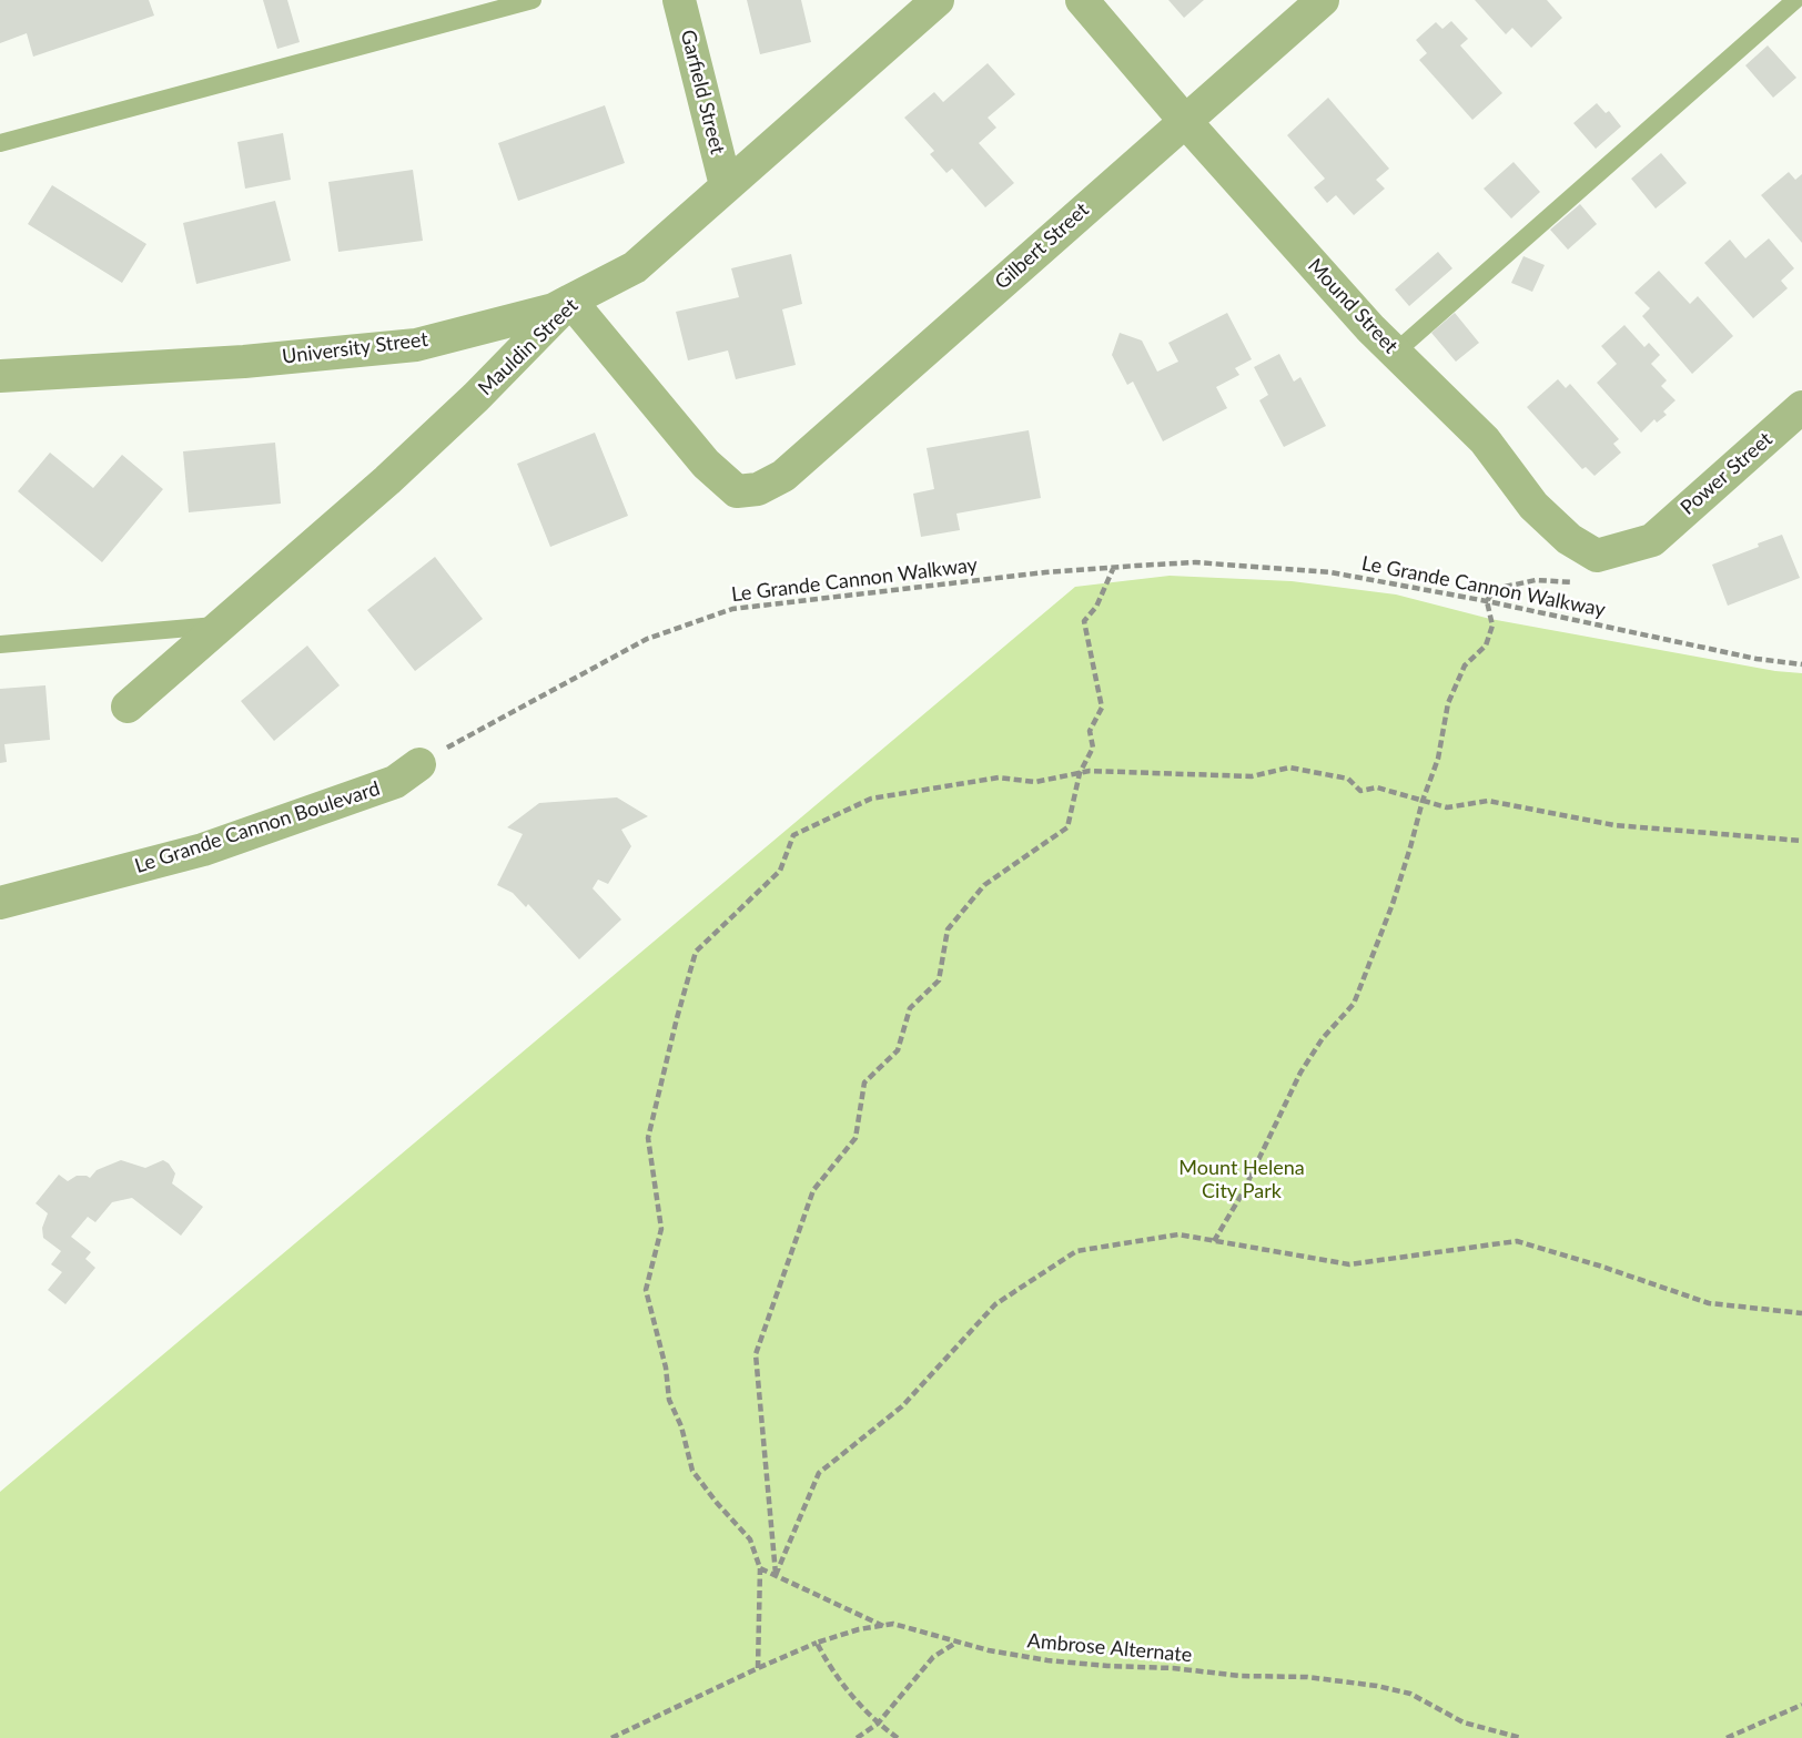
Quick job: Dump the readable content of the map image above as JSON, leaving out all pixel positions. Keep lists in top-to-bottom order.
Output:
{
  "streets": {
    "street": [
      "Garfield Street",
      "Gilbert Street",
      "Mound Street",
      "Mauldin Street",
      "University Street",
      "Power Street",
      "Le Grande Cannon Boulevard"
    ],
    "path": ["Le Grande Cannon Walkway", "Ambrose Alternate"]
  },
  "crossings": [
    ["Garfield Street", "Mauldin Street"],
    ["Gilbert Street", "Mound Street"],
    ["Gilbert Street", "Mauldin Street"],
    ["Gilbert Street", "University Street"],
    ["Mound Street", "Power Street"],
    ["Mauldin Street", "University Street"],
    ["Le Grande Cannon Walkway", "Le Grande Cannon Boulevard"]
  ],
  "parks": ["Mount Helena City Park"]
}
